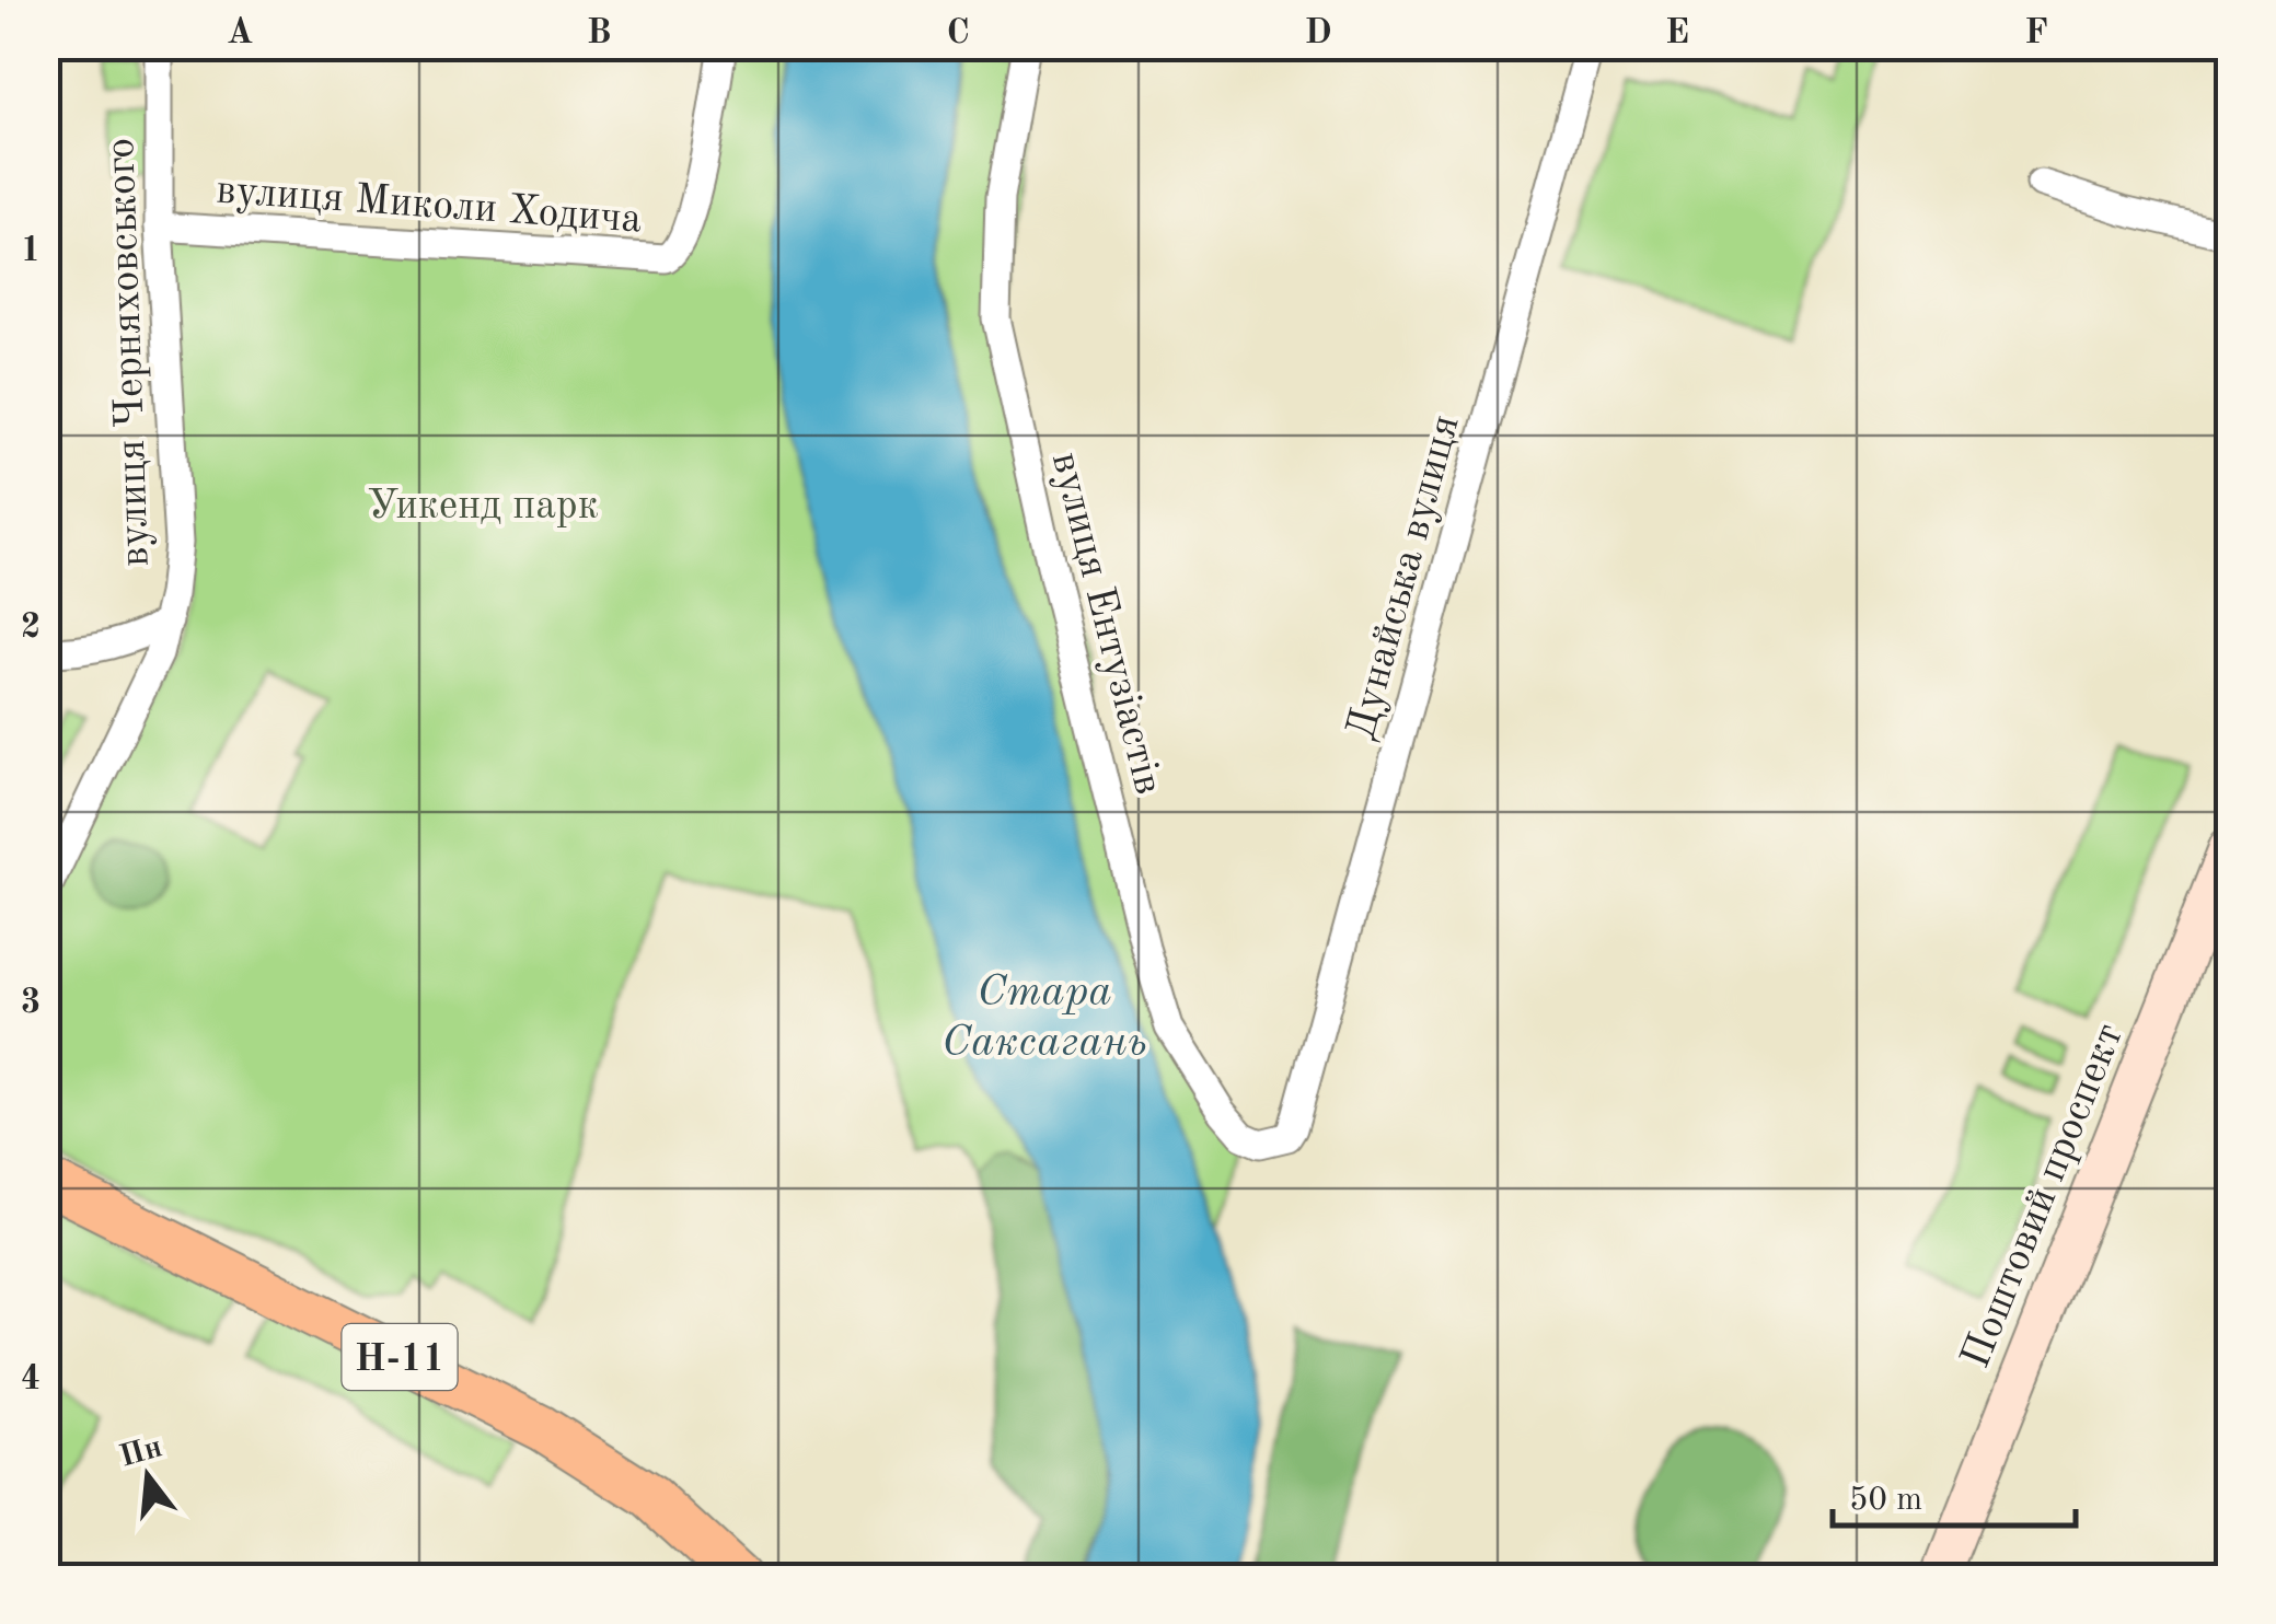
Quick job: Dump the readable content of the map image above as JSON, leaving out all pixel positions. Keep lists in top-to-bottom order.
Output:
{
  "streets": {
    "main road": ["Н-11"],
    "street": [
      "вулиця Миколи Ходича",
      "вулиця Черняховського",
      "Дунайська вулиця",
      "вулиця Ентузіастів",
      "Поштовий проспект"
    ]
  },
  "crossings": [
    ["вулиця Миколи Ходича", "вулиця Черняховського"],
    ["Дунайська вулиця", "вулиця Ентузіастів"]
  ],
  "water": ["Стара Саксагань"],
  "parks": ["Уикенд парк"],
  "scale_bar": "50 m",
  "north": "top",
  "grid": {
    "columns": [
      "A",
      "B",
      "C",
      "D",
      "E",
      "F"
    ],
    "rows": [
      "1",
      "2",
      "3",
      "4"
    ]
  }
}
